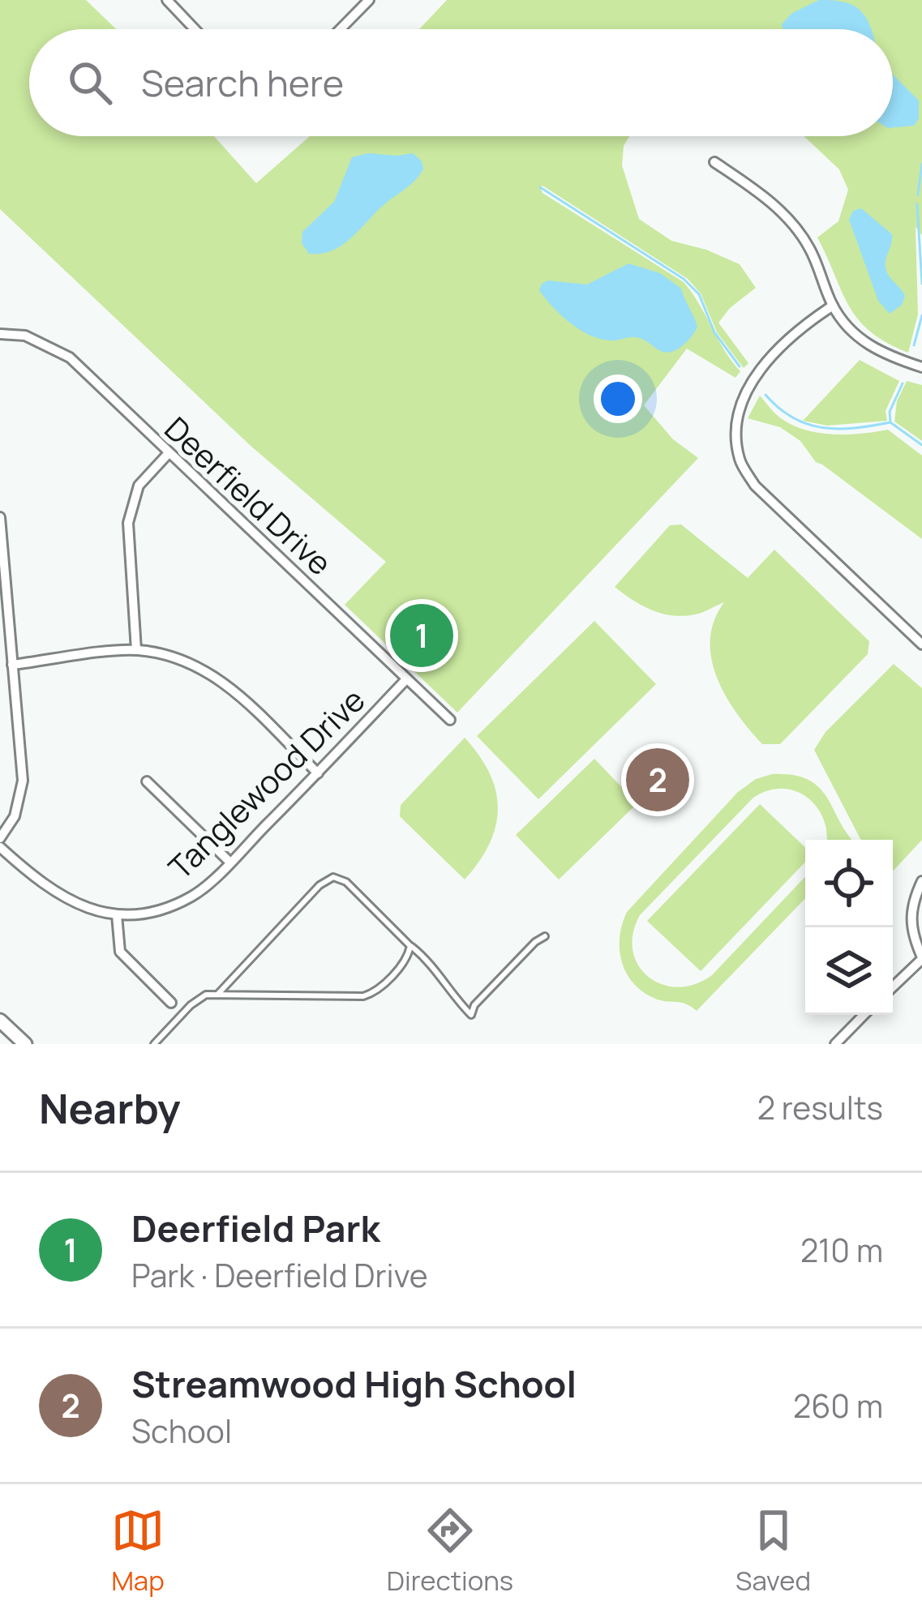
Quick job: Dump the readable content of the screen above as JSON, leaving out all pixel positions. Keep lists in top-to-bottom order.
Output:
{
  "streets": {
    "street": ["Deerfield Drive", "Tanglewood Drive"]
  },
  "crossings": [
    ["Deerfield Drive", "Tanglewood Drive"]
  ],
  "page": {
    "search": "Search here",
    "pins": ["1", "2"],
    "heading": ["Nearby", "2 results"],
    "list": [
      {
        "mark": "1",
        "name": "Deerfield Park",
        "note": "Park · Deerfield Drive",
        "value": "210 m"
      },
      {
        "mark": "2",
        "name": "Streamwood High School",
        "note": "School",
        "value": "260 m"
      }
    ],
    "nav": ["Map", "Directions", "Saved"]
  }
}
